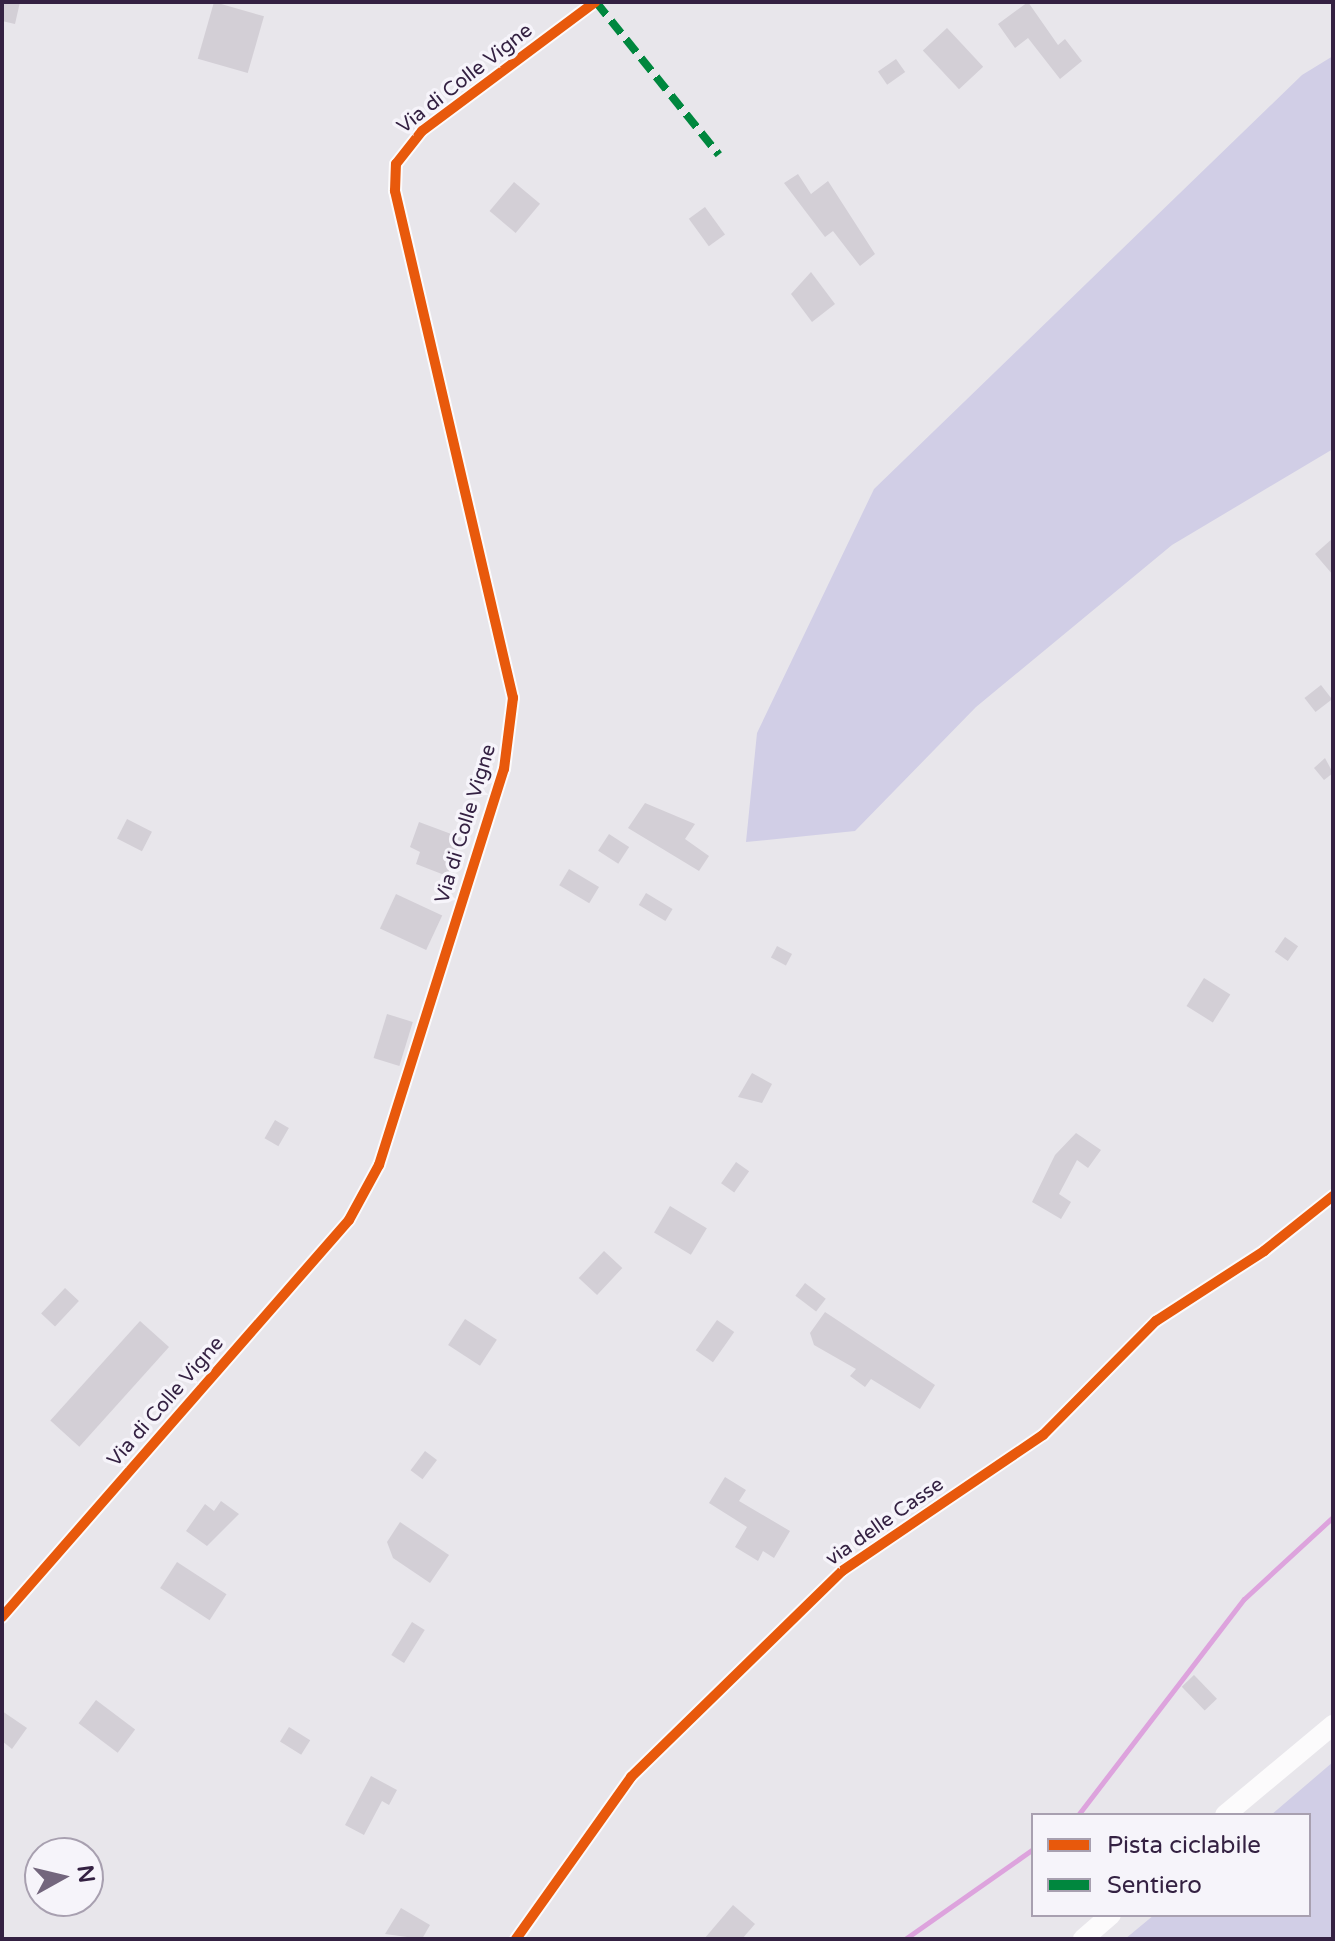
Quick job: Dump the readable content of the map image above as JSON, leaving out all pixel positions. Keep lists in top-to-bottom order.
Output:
{
  "streets": {
    "street": ["Via di Colle Vigne", "via delle Casse"]
  },
  "legend": ["Pista ciclabile", "Sentiero"],
  "north": "right"
}
